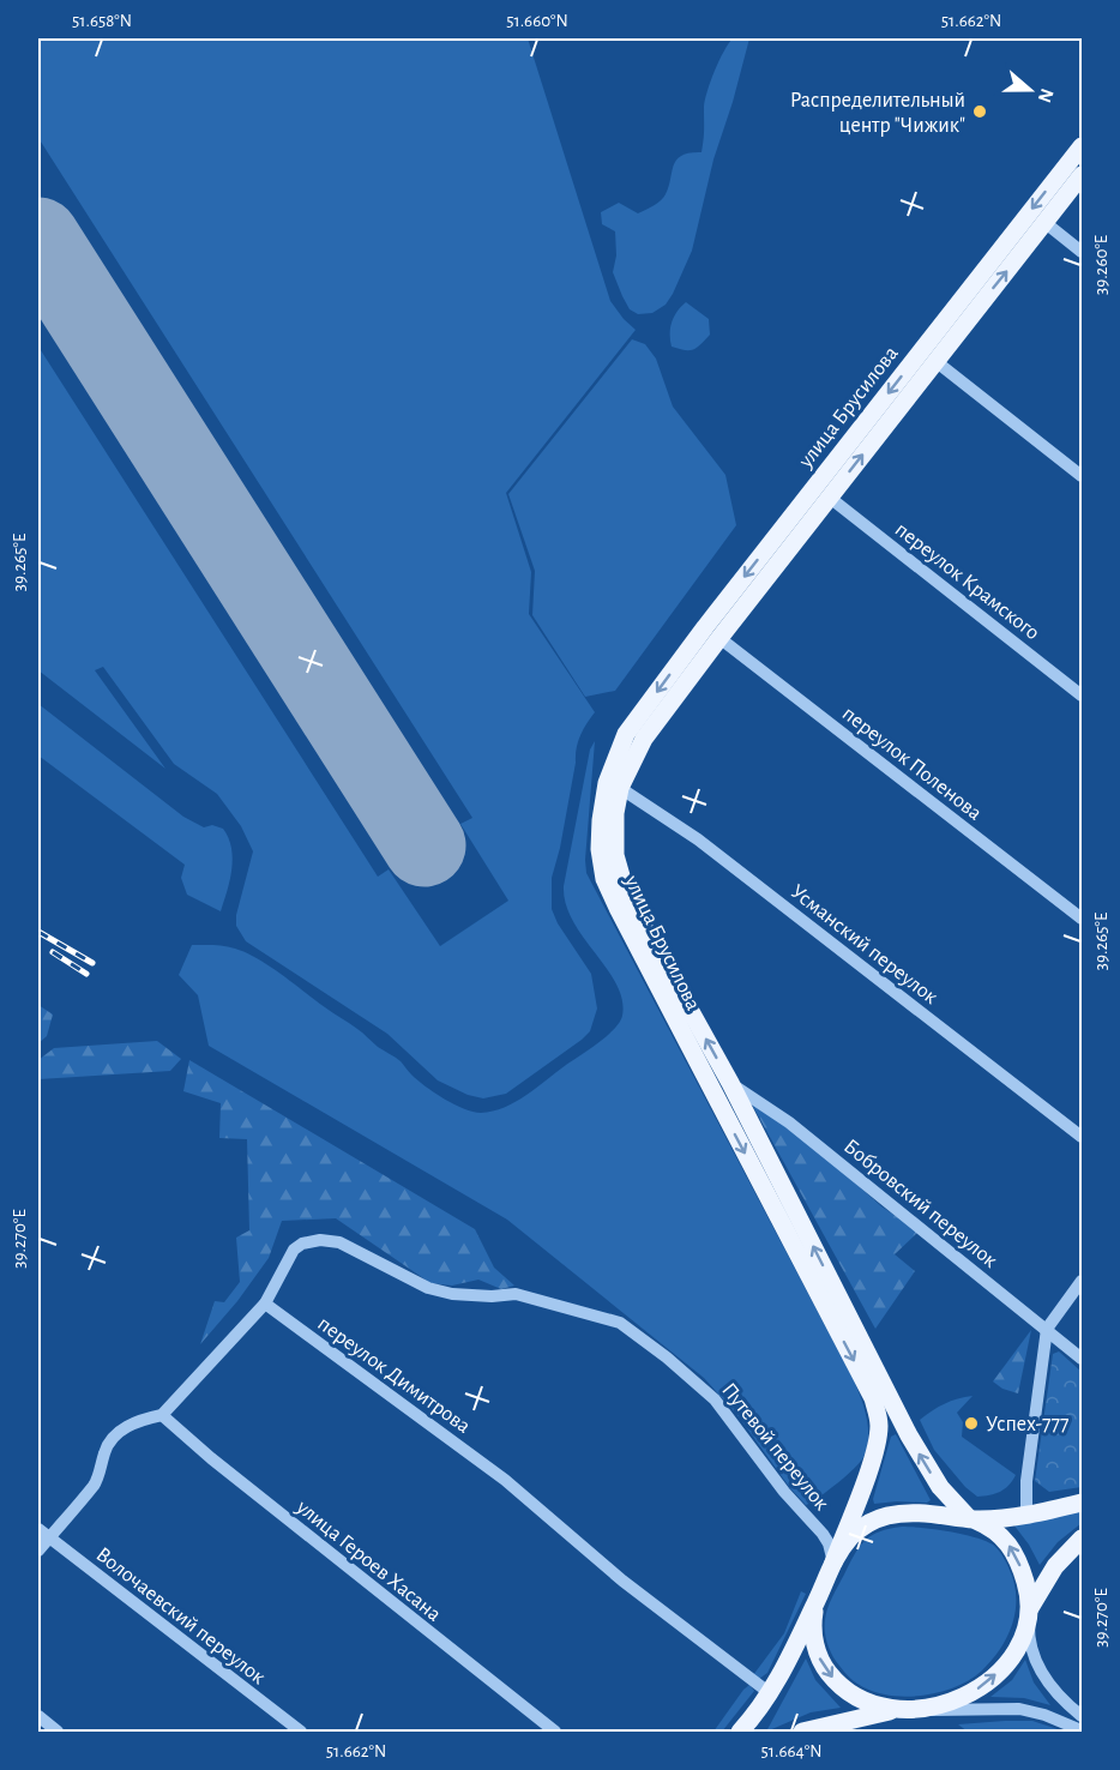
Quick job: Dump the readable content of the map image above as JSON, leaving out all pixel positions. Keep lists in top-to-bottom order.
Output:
{
  "streets": {
    "main road": ["улица Брусилова"],
    "street": [
      "переулок Крамского",
      "переулок Поленова",
      "Усманский переулок",
      "Бобровский переулок",
      "переулок Димитрова",
      "Путевой переулок",
      "улица Героев Хасана",
      "Волочаевский переулок"
    ]
  },
  "crossings": [
    ["улица Брусилова", "переулок Крамского"],
    ["улица Брусилова", "переулок Поленова"],
    ["улица Брусилова", "Усманский переулок"],
    ["улица Брусилова", "Бобровский переулок"],
    ["улица Брусилова", "Путевой переулок"],
    ["переулок Димитрова", "Путевой переулок"]
  ],
  "places": ["Распределительный центр \"Чижик\"", "Успех-777"],
  "north": "right",
  "coordinates": [
    "51.658°N",
    "51.660°N",
    "51.662°N",
    "39.260°E",
    "39.265°E",
    "39.270°E",
    "51.664°N"
  ]
}
